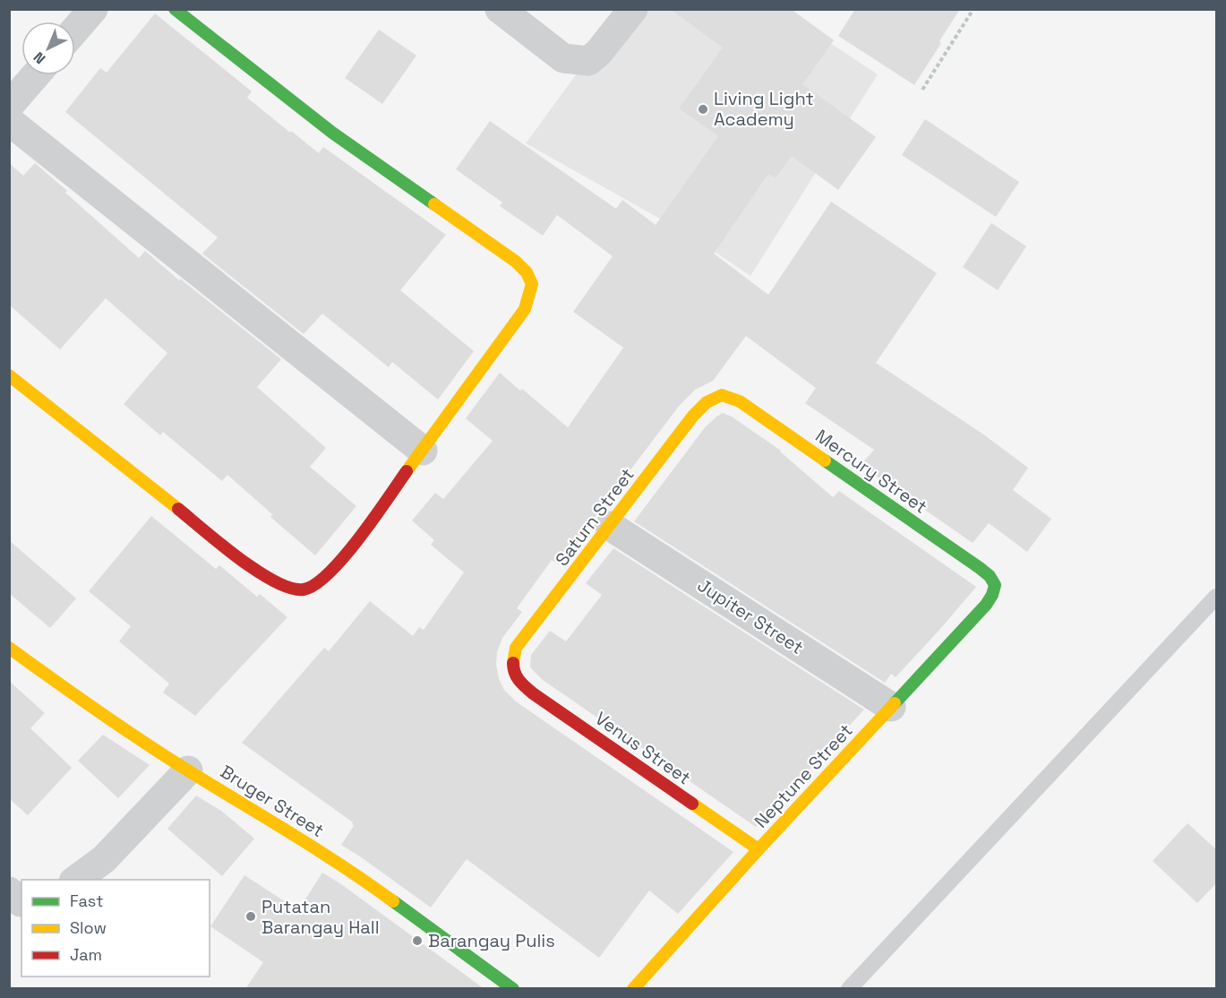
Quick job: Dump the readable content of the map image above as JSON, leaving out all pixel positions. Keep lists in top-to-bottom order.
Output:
{
  "streets": {
    "street": [
      "Mercury Street",
      "Saturn Street",
      "Jupiter Street",
      "Venus Street",
      "Neptune Street",
      "Bruger Street"
    ]
  },
  "crossings": [
    ["Mercury Street", "Saturn Street"],
    ["Mercury Street", "Neptune Street"],
    ["Saturn Street", "Jupiter Street"],
    ["Saturn Street", "Venus Street"],
    ["Jupiter Street", "Neptune Street"],
    ["Venus Street", "Neptune Street"]
  ],
  "places": ["Living Light Academy", "Putatan Barangay Hall", "Barangay Pulis"],
  "legend": ["Fast", "Slow", "Jam"],
  "north": "bottom left"
}
